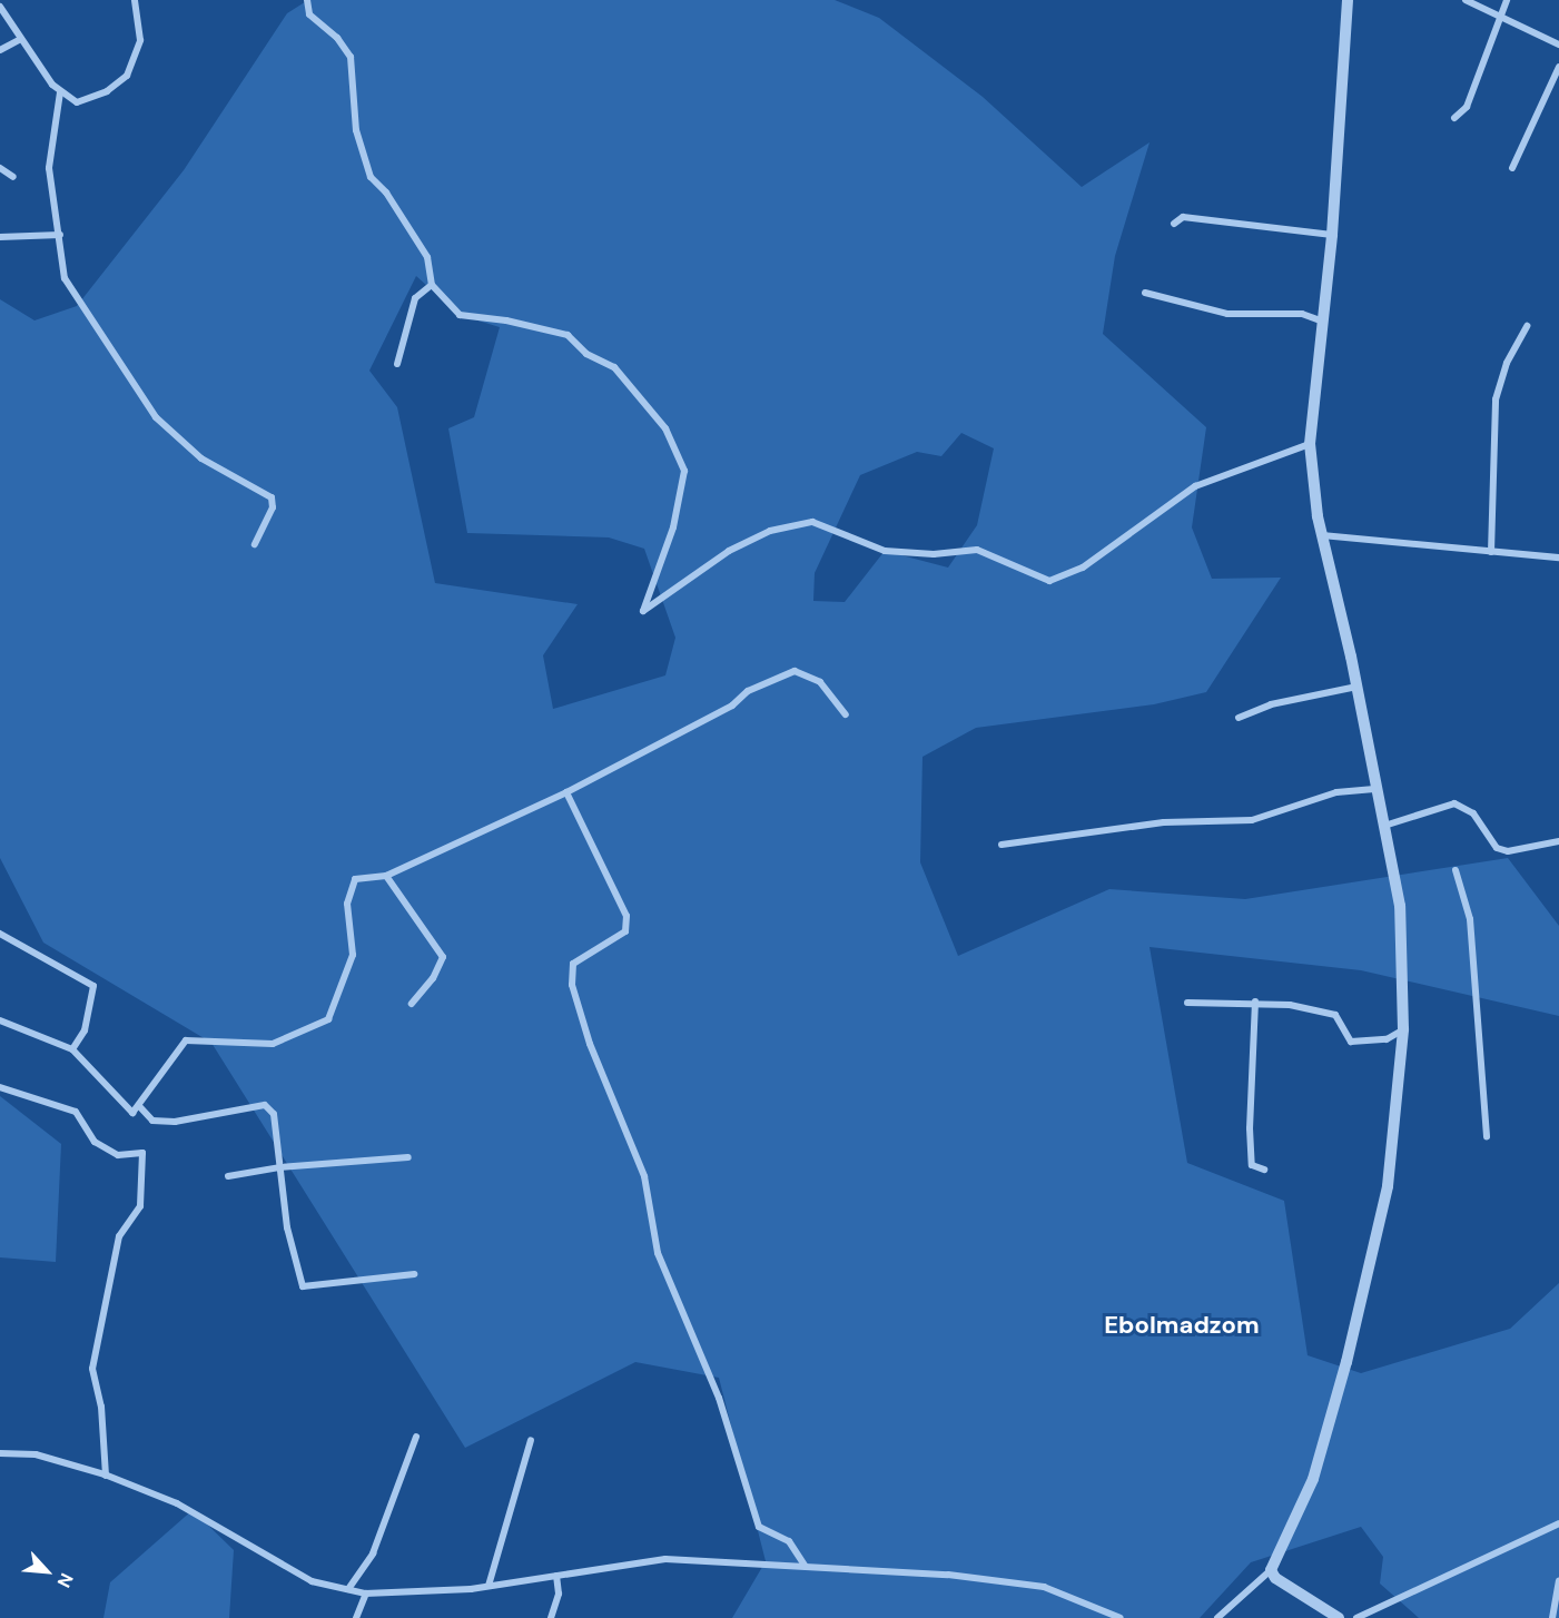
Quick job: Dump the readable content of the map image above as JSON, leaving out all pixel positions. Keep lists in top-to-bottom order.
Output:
{
  "districts": ["Ebolmadzom"],
  "north": "bottom right"
}
